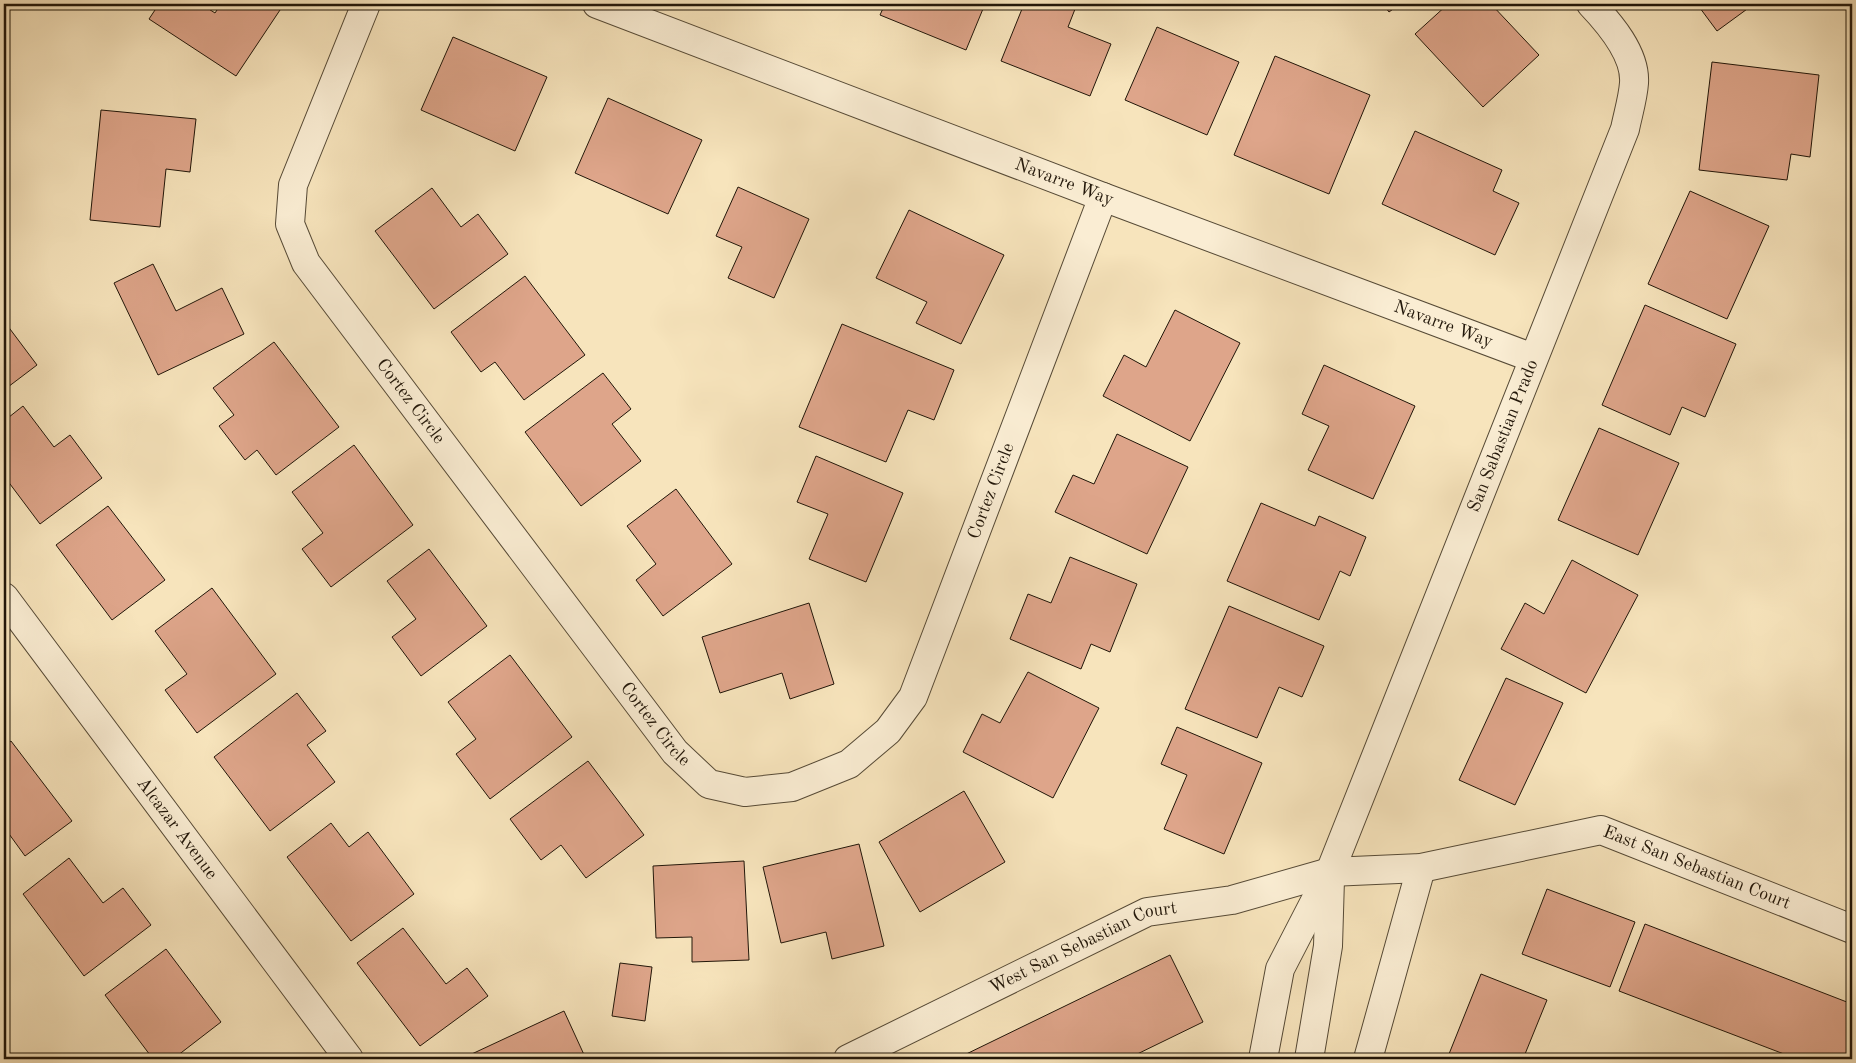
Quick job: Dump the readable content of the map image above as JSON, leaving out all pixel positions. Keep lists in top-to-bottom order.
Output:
{
  "streets": {
    "street": [
      "Navarre Way",
      "Cortez Circle",
      "San Sabastian Prado",
      "Alcazar Avenue",
      "East San Sebastian Court",
      "West San Sebastian Court"
    ]
  },
  "crossings": [
    ["Navarre Way", "Cortez Circle"],
    ["Navarre Way", "San Sabastian Prado"],
    ["San Sabastian Prado", "East San Sebastian Court"],
    ["San Sabastian Prado", "West San Sebastian Court"],
    ["East San Sebastian Court", "West San Sebastian Court"]
  ]
}
